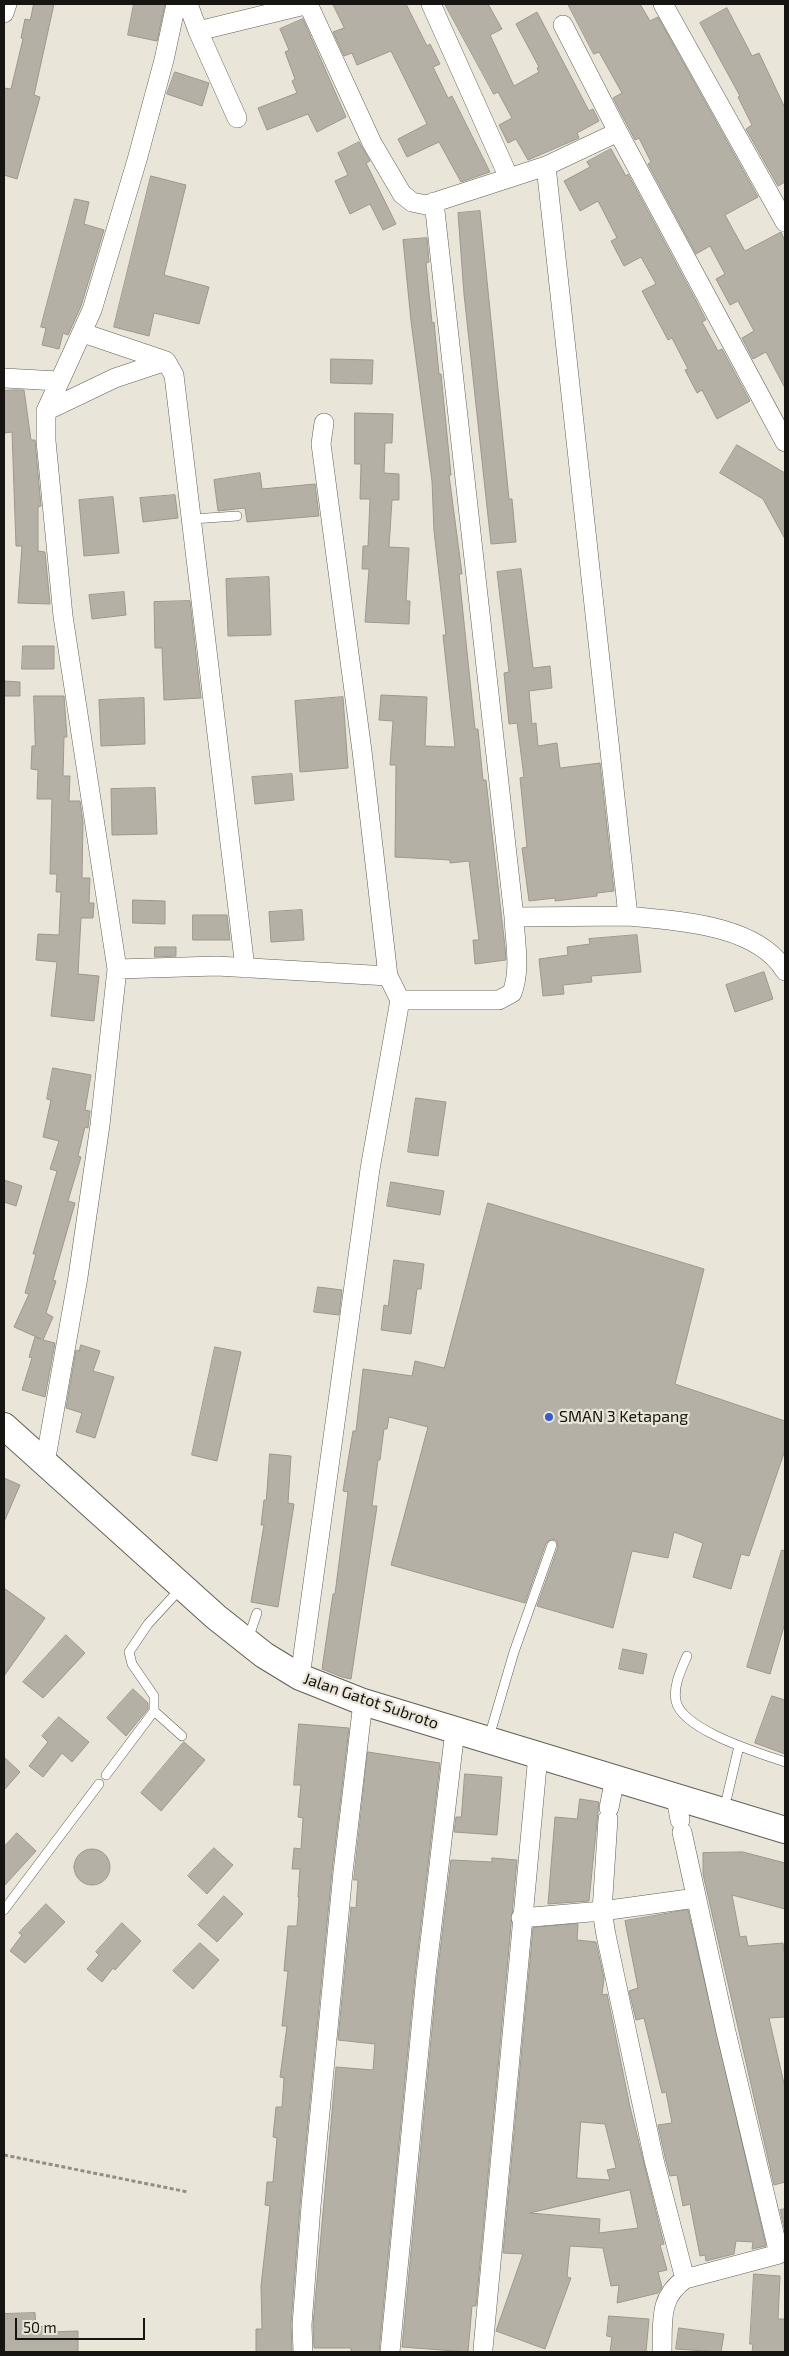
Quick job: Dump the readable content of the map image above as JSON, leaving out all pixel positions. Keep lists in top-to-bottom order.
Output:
{
  "streets": {
    "street": ["Jalan Gatot Subroto"]
  },
  "places": ["SMAN 3 Ketapang"],
  "scale_bar": "50 m"
}
